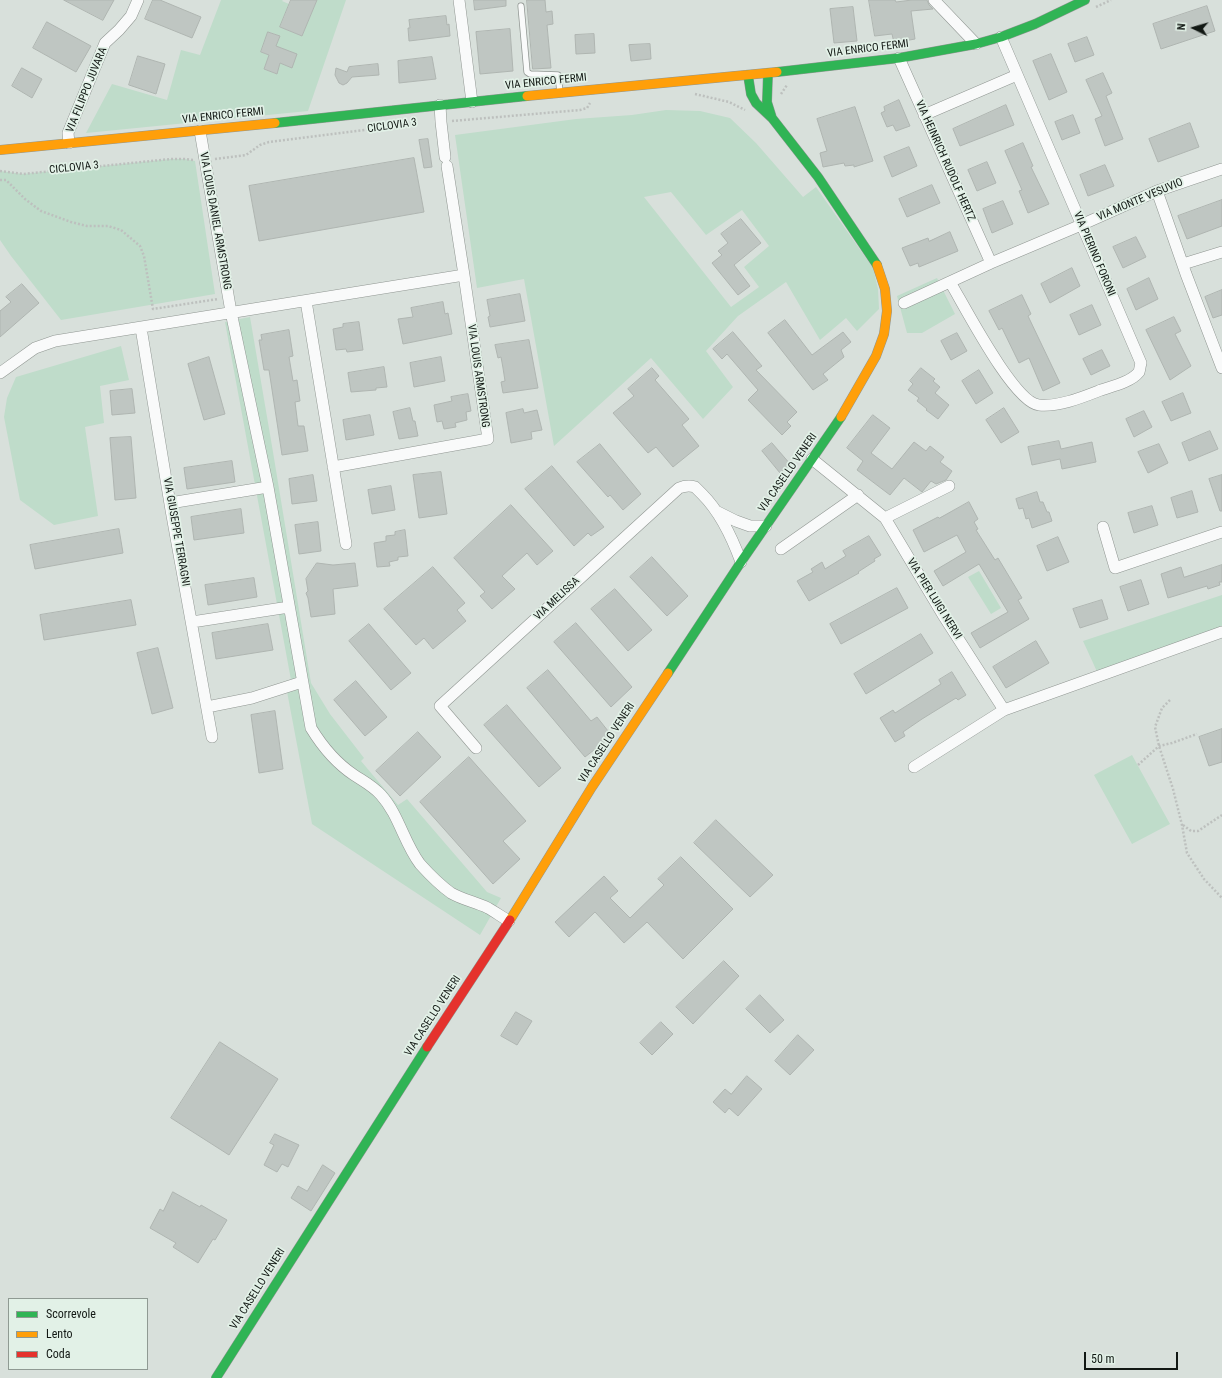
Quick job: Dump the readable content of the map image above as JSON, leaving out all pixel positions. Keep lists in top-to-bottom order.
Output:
{
  "streets": {
    "street": [
      "VIA ENRICO FERMI",
      "VIA FILIPPO JUVARA",
      "VIA HEINRICH RUDOLF HERTZ",
      "VIA MONTE VESUVIO",
      "VIA LOUIS DANIEL ARMSTRONG",
      "VIA PIERINO FORONI",
      "VIA LOUIS ARMSTRONG",
      "VIA CASELLO VENERI",
      "VIA GIUSEPPE TERRAGNI",
      "VIA MELISSA",
      "VIA PIER LUIGI NERVI"
    ],
    "path": ["CICLOVIA 3"]
  },
  "crossings": [
    ["VIA ENRICO FERMI", "VIA FILIPPO JUVARA"],
    ["VIA ENRICO FERMI", "VIA HEINRICH RUDOLF HERTZ"],
    ["VIA ENRICO FERMI", "VIA LOUIS DANIEL ARMSTRONG"],
    ["VIA ENRICO FERMI", "VIA PIERINO FORONI"],
    ["VIA ENRICO FERMI", "VIA LOUIS ARMSTRONG"],
    ["VIA ENRICO FERMI", "VIA CASELLO VENERI"],
    ["CICLOVIA 3", "VIA LOUIS DANIEL ARMSTRONG"],
    ["VIA MONTE VESUVIO", "VIA PIERINO FORONI"],
    ["VIA LOUIS DANIEL ARMSTRONG", "VIA CASELLO VENERI"],
    ["VIA CASELLO VENERI", "VIA MELISSA"],
    ["VIA CASELLO VENERI", "VIA PIER LUIGI NERVI"]
  ],
  "legend": ["Scorrevole", "Lento", "Coda"],
  "scale_bar": "50 m",
  "north": "left"
}
